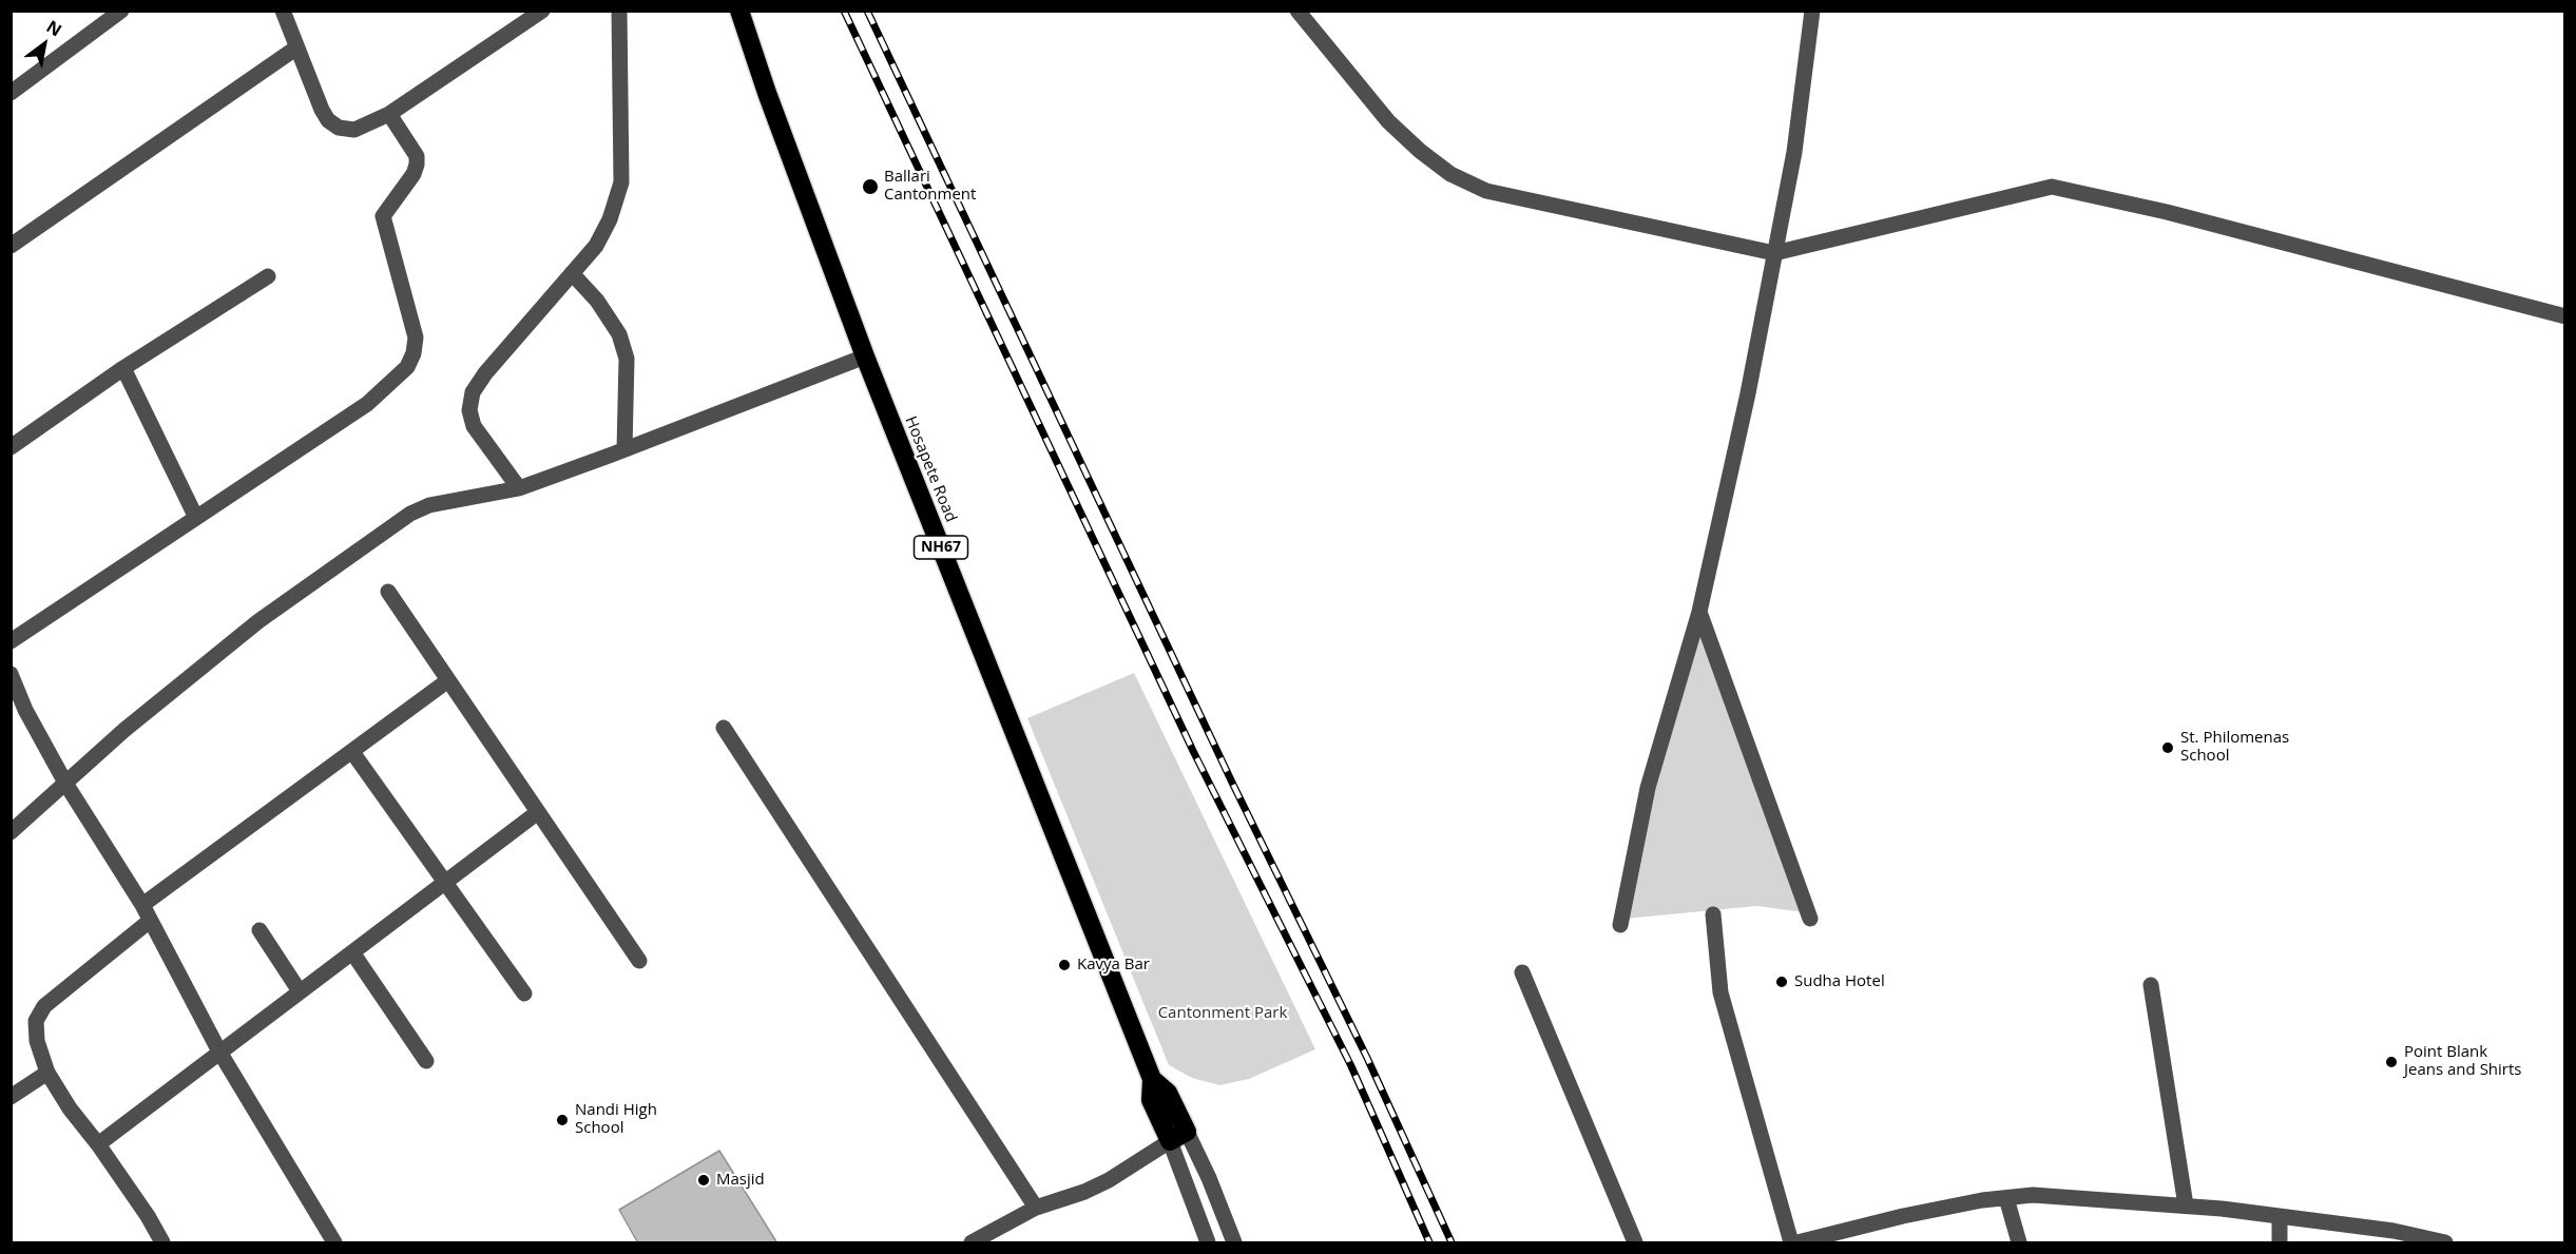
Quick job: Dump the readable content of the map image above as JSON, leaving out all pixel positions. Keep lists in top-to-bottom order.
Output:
{
  "streets": {
    "highway": ["Hosapete Road", "NH67"]
  },
  "parks": ["Cantonment Park"],
  "places": [
    "Ballari Cantonment",
    "St. Philomenas School",
    "Kavya Bar",
    "Sudha Hotel",
    "Point Blank Jeans and Shirts",
    "Nandi High School",
    "Masjid"
  ],
  "north": "top right"
}
